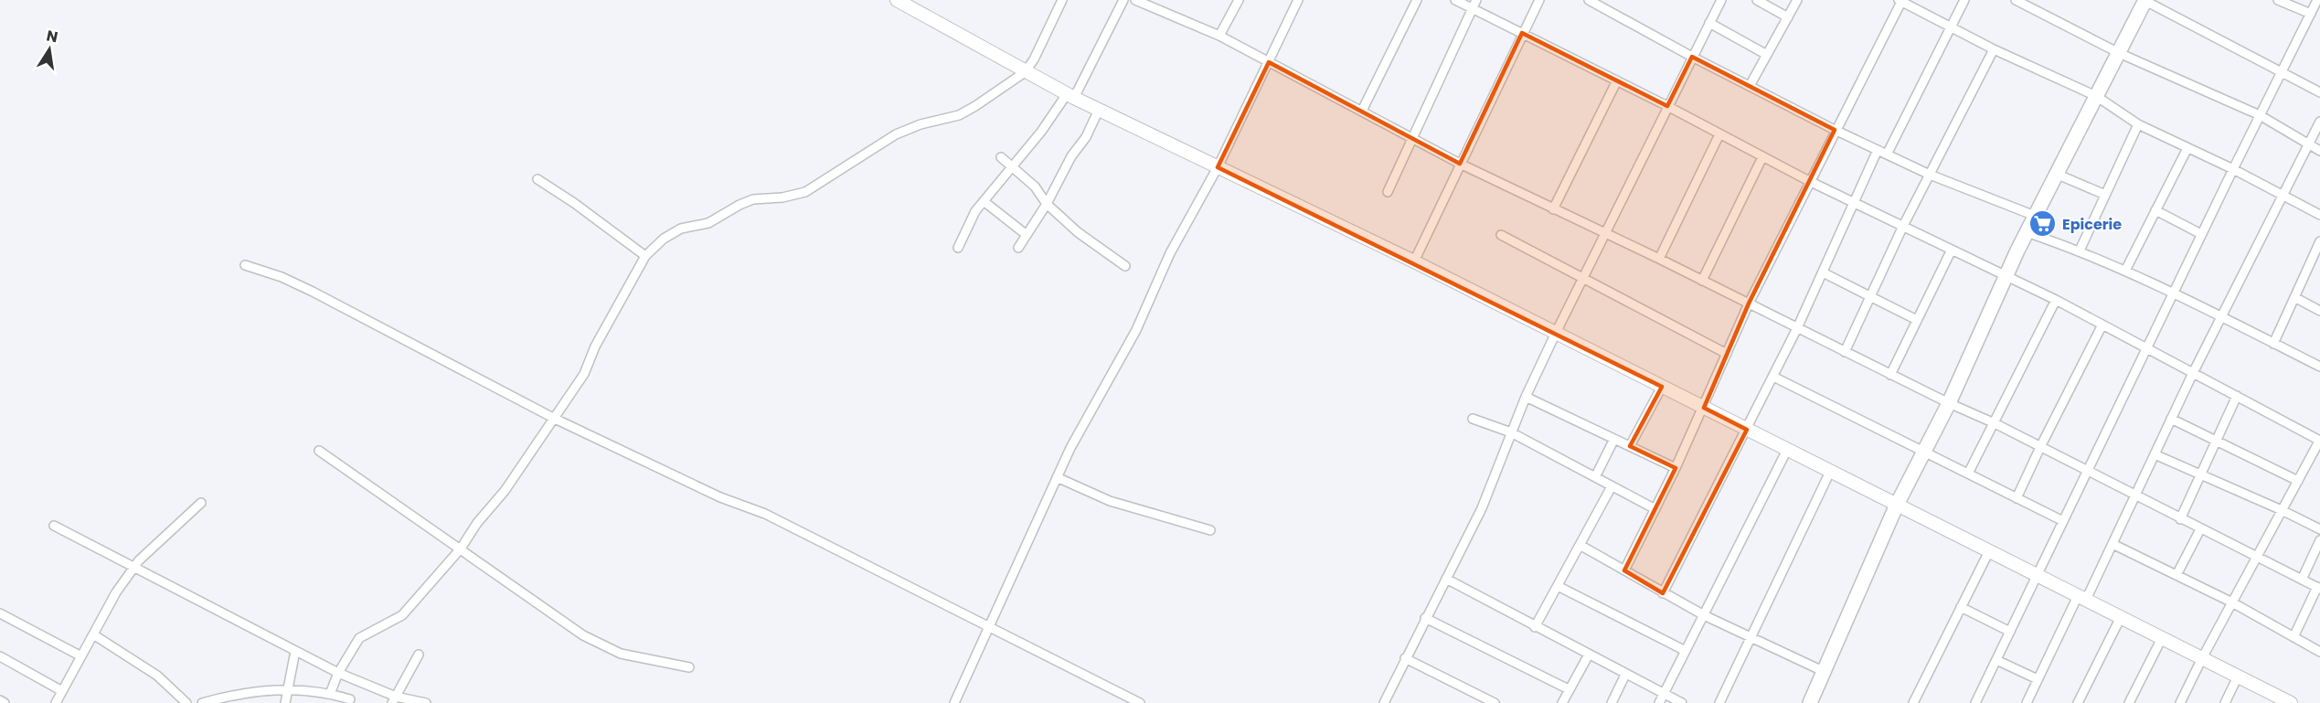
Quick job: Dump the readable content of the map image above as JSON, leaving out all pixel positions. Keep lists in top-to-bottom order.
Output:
{
  "places": {
    "supermarket": ["Epicerie"]
  },
  "north": "top"
}
